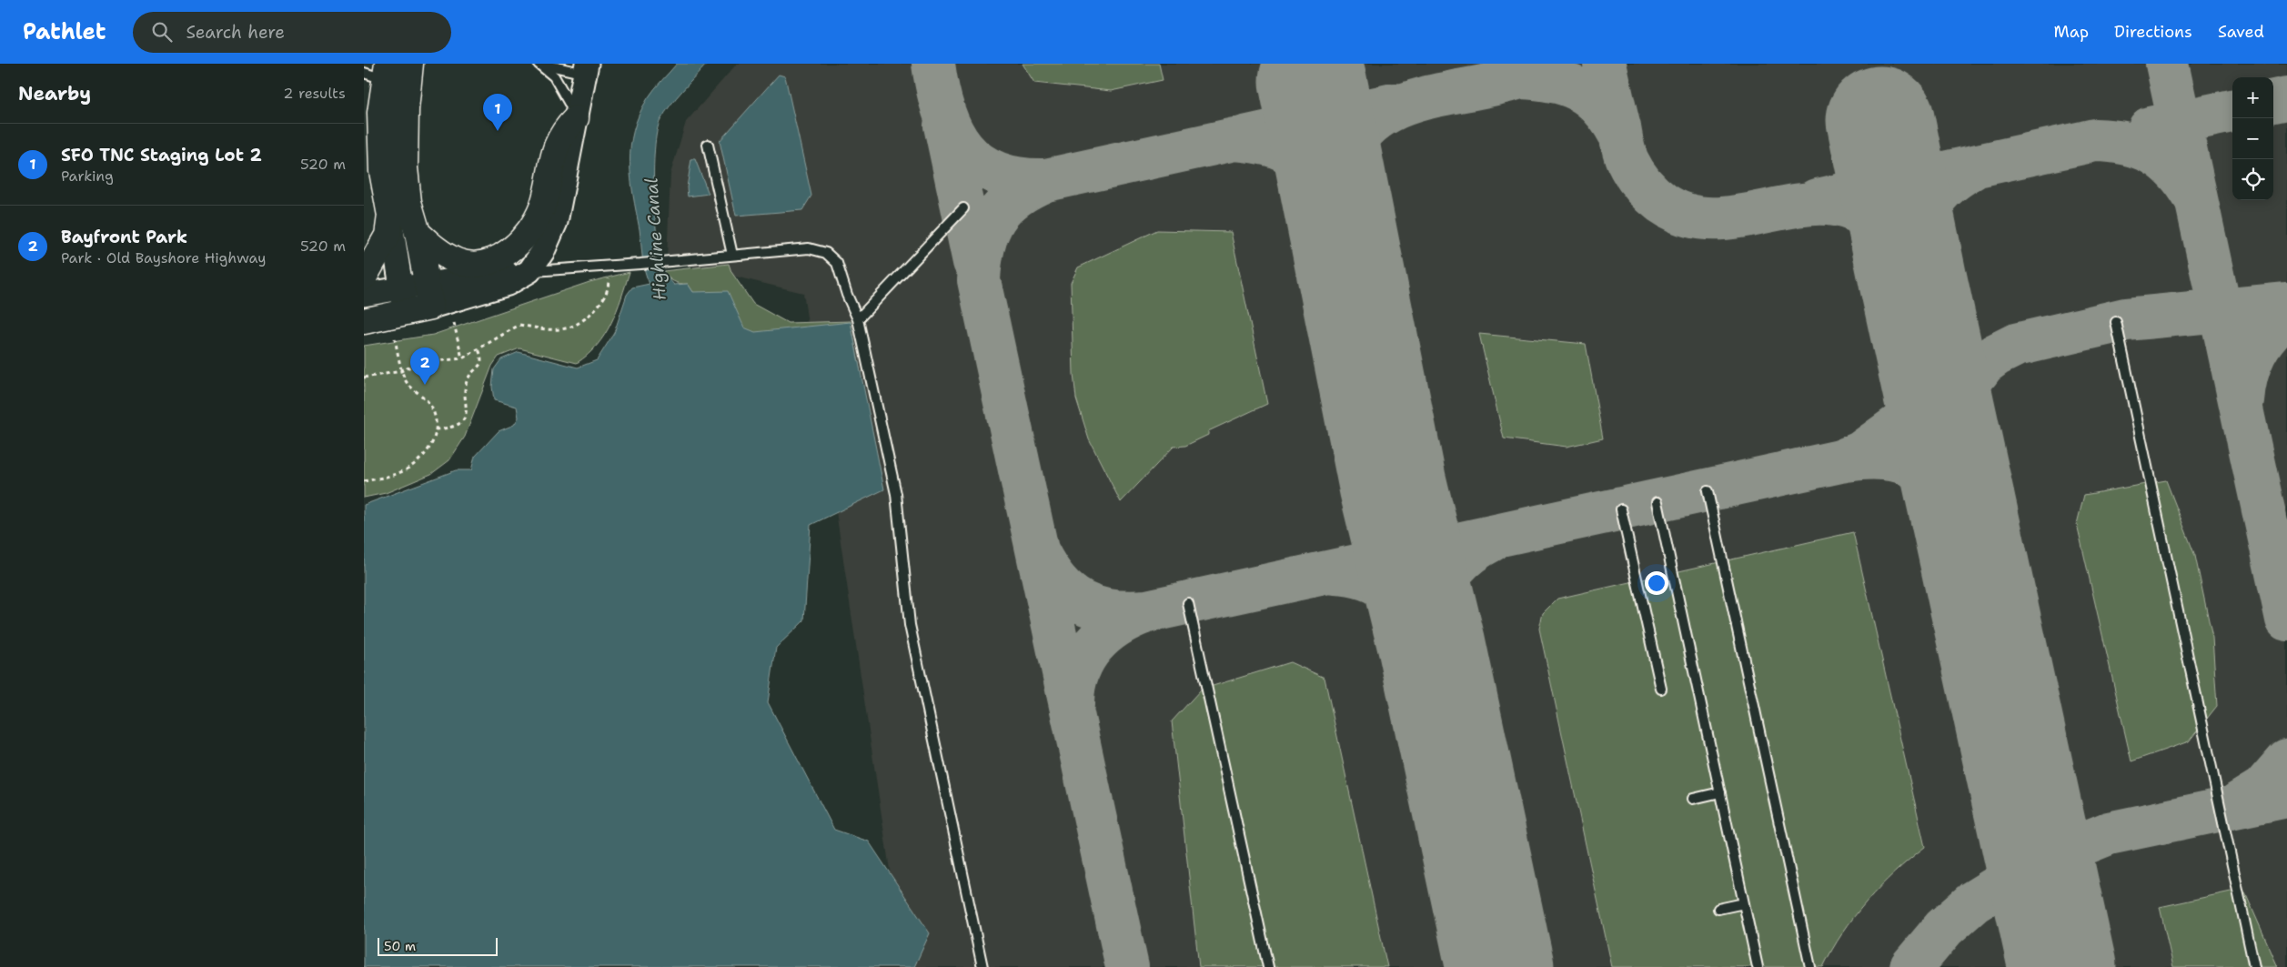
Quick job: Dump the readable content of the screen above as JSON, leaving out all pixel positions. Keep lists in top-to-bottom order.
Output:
{
  "water": ["Highline Canal"],
  "scale_bar": "50 m",
  "page": {
    "header": "Pathlet",
    "search": "Search here",
    "nav": ["Map", "Directions", "Saved"],
    "heading": ["Nearby", "2 results"],
    "map_buttons": ["+", "−"],
    "pins": ["1", "2"],
    "list": [
      {
        "mark": "1",
        "name": "SFO TNC Staging Lot 2",
        "note": "Parking",
        "value": "520 m"
      },
      {
        "mark": "2",
        "name": "Bayfront Park",
        "note": "Park · Old Bayshore Highway",
        "value": "520 m"
      }
    ],
    "scale": "50 m"
  }
}
